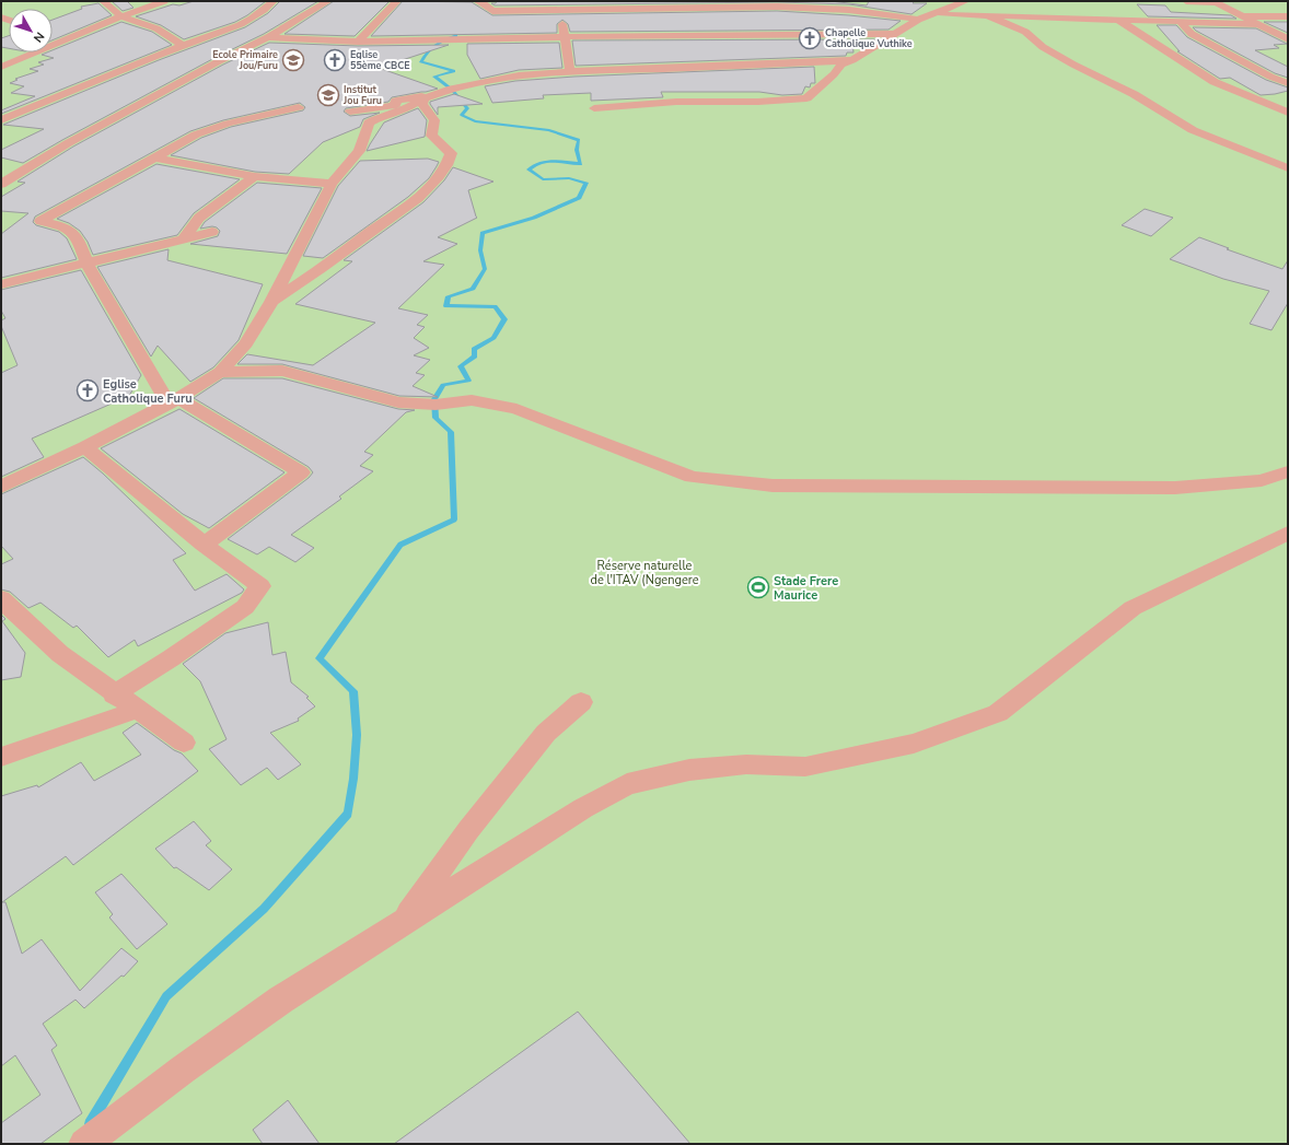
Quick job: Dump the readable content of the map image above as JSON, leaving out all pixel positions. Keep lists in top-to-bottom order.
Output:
{
  "parks": ["Réserve naturelle de l'ITAV (Ngengere"],
  "places": {
    "church": ["Chapelle Catholique Vuthike", "Eglise 55ème CBCE", "Eglise Catholique Furu"],
    "school or university": ["Ecole Primaire Jou/Furu", "Institut Jou Furu"],
    "sports": ["Stade Frere Maurice"]
  },
  "north": "bottom right"
}
